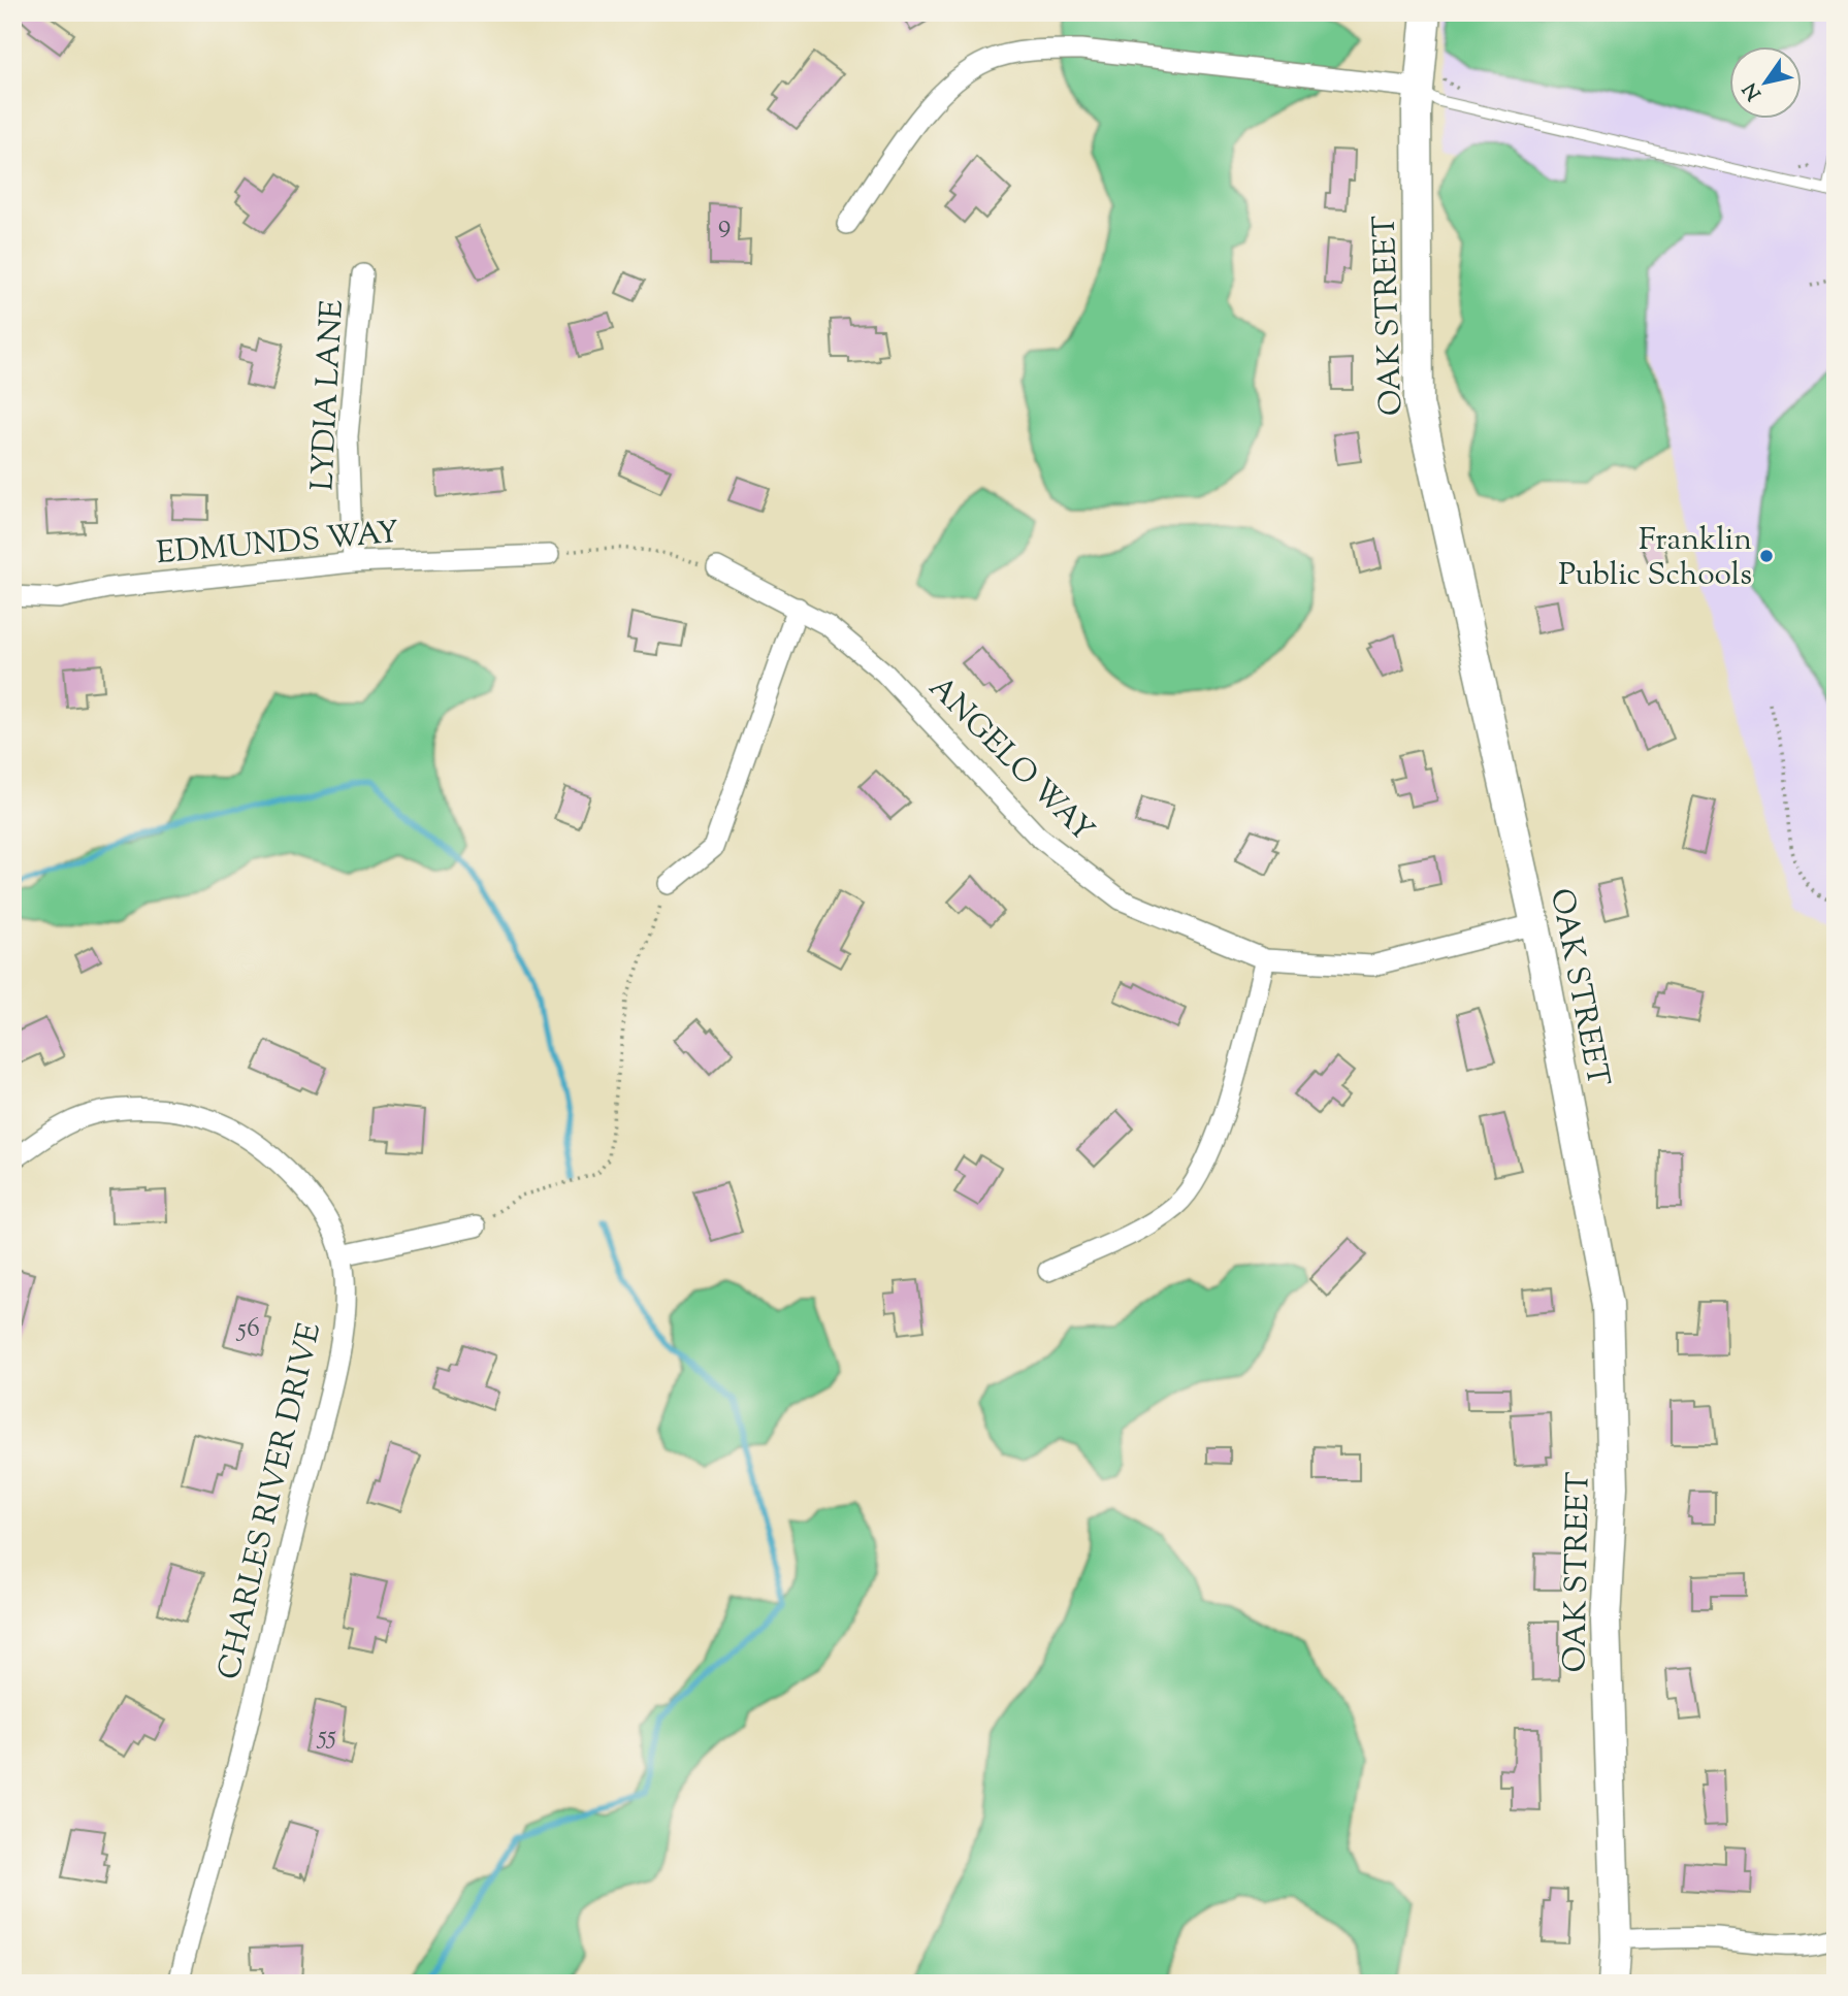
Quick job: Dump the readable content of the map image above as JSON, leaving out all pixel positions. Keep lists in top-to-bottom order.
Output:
{
  "streets": {
    "main road": ["OAK STREET"],
    "street": [
      "LYDIA LANE",
      "EDMUNDS WAY",
      "ANGELO WAY",
      "CHARLES RIVER DRIVE"
    ]
  },
  "crossings": [
    ["OAK STREET", "ANGELO WAY"],
    ["LYDIA LANE", "EDMUNDS WAY"]
  ],
  "places": ["Franklin Public Schools"],
  "house_numbers": ["9", "56", "55"],
  "north": "bottom left"
}
